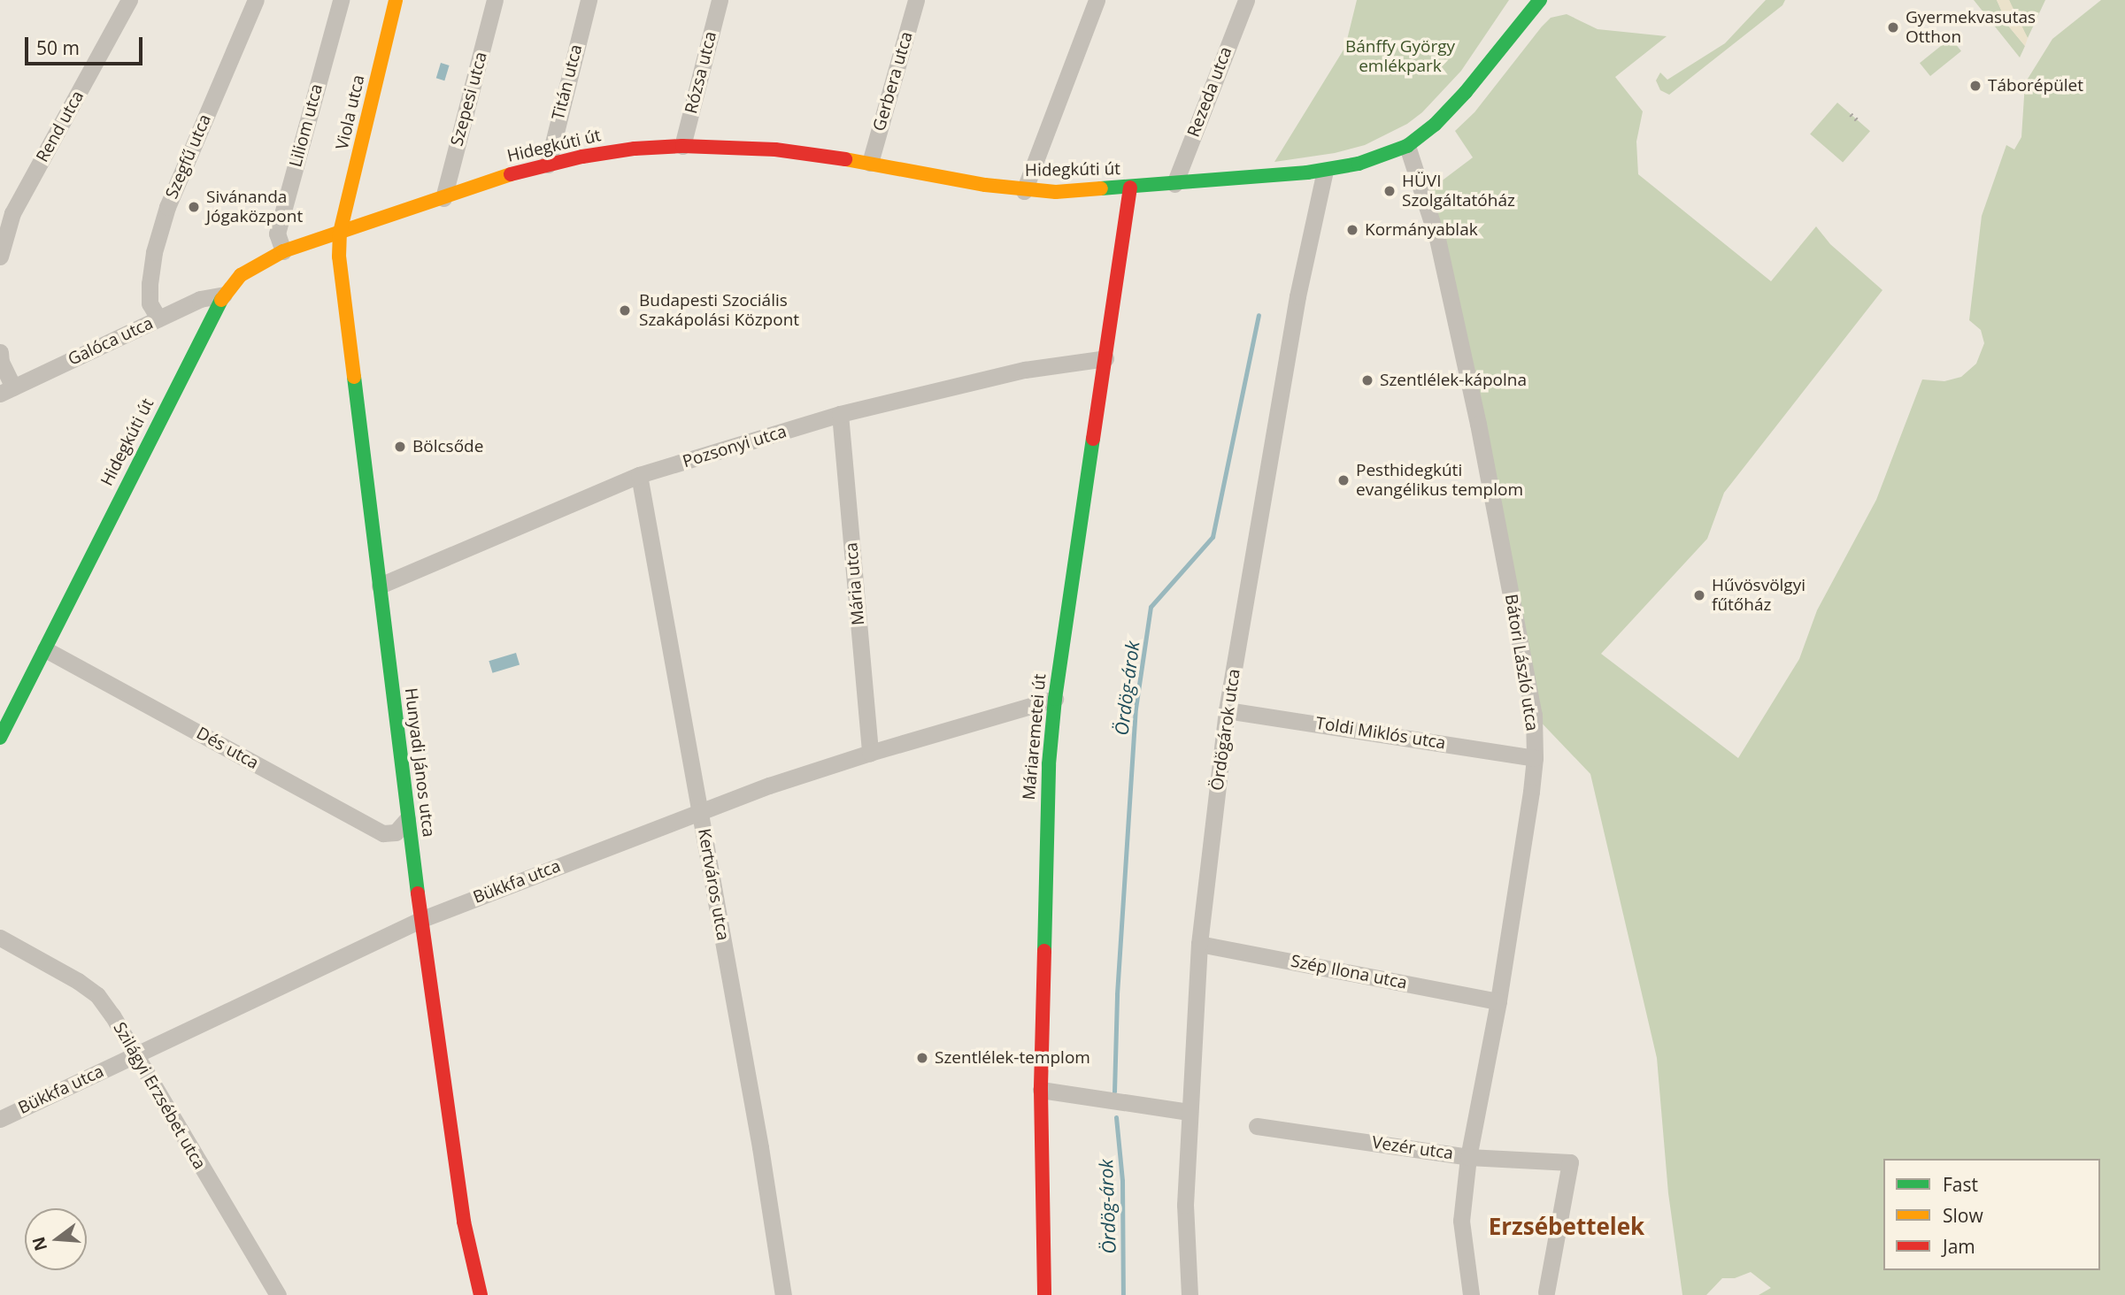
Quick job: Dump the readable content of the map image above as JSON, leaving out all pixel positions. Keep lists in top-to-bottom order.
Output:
{
  "streets": {
    "street": [
      "Rózsa utca",
      "Gerbera utca",
      "Titán utca",
      "Rezeda utca",
      "Szepesi utca",
      "Viola utca",
      "Liliom utca",
      "Rend utca",
      "Hidegkúti út",
      "Szegfű utca",
      "Galóca utca",
      "Pozsonyi utca",
      "Mária utca",
      "Bátori László utca",
      "Ördögárok utca",
      "Toldi Miklós utca",
      "Máriaremetei út",
      "Dés utca",
      "Hunyadi János utca",
      "Bükkfa utca",
      "Kertváros utca",
      "Szép Ilona utca",
      "Szilágyi Erzsébet utca",
      "Vezér utca"
    ]
  },
  "crossings": [
    ["Rózsa utca", "Hidegkúti út"],
    ["Gerbera utca", "Hidegkúti út"],
    ["Titán utca", "Hidegkúti út"],
    ["Rezeda utca", "Hidegkúti út"],
    ["Szepesi utca", "Hidegkúti út"],
    ["Viola utca", "Hidegkúti út"],
    ["Viola utca", "Hunyadi János utca"],
    ["Liliom utca", "Hidegkúti út"],
    ["Hidegkúti út", "Galóca utca"],
    ["Hidegkúti út", "Bátori László utca"],
    ["Hidegkúti út", "Ördögárok utca"],
    ["Hidegkúti út", "Máriaremetei út"],
    ["Hidegkúti út", "Dés utca"],
    ["Hidegkúti út", "Hunyadi János utca"],
    ["Szegfű utca", "Galóca utca"],
    ["Pozsonyi utca", "Mária utca"],
    ["Pozsonyi utca", "Máriaremetei út"],
    ["Pozsonyi utca", "Hunyadi János utca"],
    ["Pozsonyi utca", "Kertváros utca"],
    ["Mária utca", "Bükkfa utca"],
    ["Bátori László utca", "Toldi Miklós utca"],
    ["Bátori László utca", "Szép Ilona utca"],
    ["Bátori László utca", "Vezér utca"],
    ["Ördögárok utca", "Toldi Miklós utca"],
    ["Ördögárok utca", "Szép Ilona utca"],
    ["Máriaremetei út", "Bükkfa utca"],
    ["Dés utca", "Hunyadi János utca"],
    ["Hunyadi János utca", "Bükkfa utca"],
    ["Bükkfa utca", "Kertváros utca"],
    ["Bükkfa utca", "Szilágyi Erzsébet utca"]
  ],
  "districts": ["Erzsébettelek"],
  "water": ["Ördög-árok"],
  "parks": ["Bánffy György emlékpark"],
  "places": [
    "Gyermekvasutas Otthon",
    "Táborépület",
    "HÜVI Szolgáltatóház",
    "Sivánanda Jógaközpont",
    "Kormányablak",
    "Budapesti Szociális Szakápolási Központ",
    "Szentlélek-kápolna",
    "Bölcsőde",
    "Pesthidegkúti evangélikus templom",
    "Hűvösvölgyi fűtőház",
    "Szentlélek-templom"
  ],
  "legend": ["Fast", "Slow", "Jam"],
  "scale_bar": "50 m",
  "north": "left"
}
